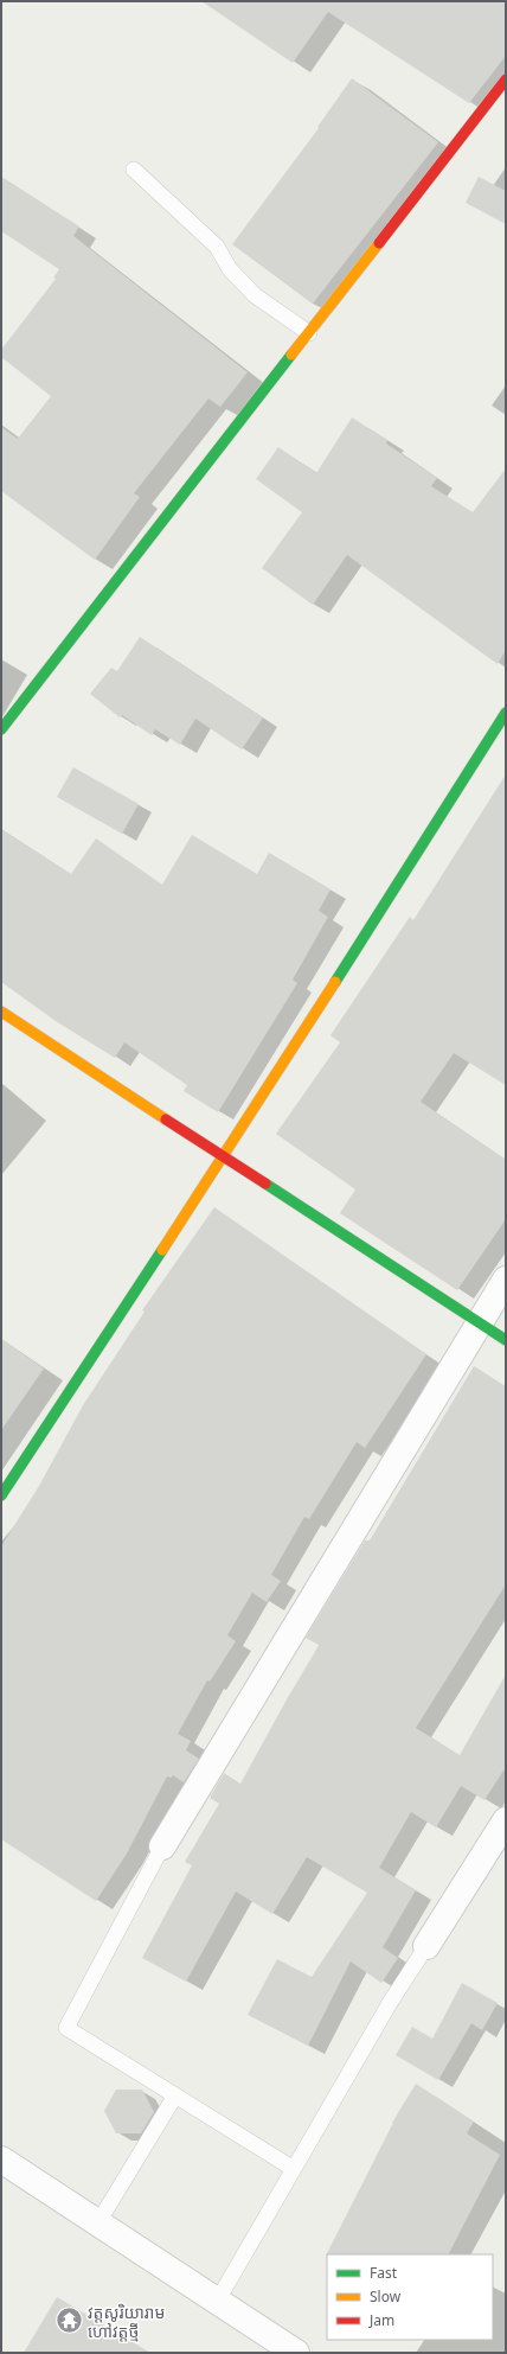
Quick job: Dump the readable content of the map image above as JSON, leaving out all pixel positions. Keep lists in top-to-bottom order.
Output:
{
  "places": {
    "temple": ["វត្តសូរិយារាម ហៅវត្តថ្មី"]
  },
  "legend": ["Fast", "Slow", "Jam"]
}
